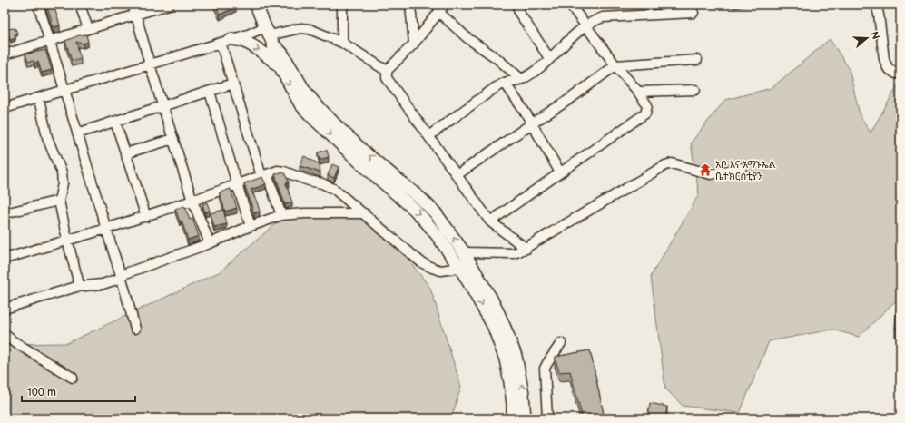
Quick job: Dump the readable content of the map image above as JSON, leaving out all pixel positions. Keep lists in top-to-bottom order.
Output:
{
  "places": {
    "temple": ["አቦ እና አማኑኤል ቤተክርስቲያን"]
  },
  "scale_bar": "100 m",
  "north": "right"
}
